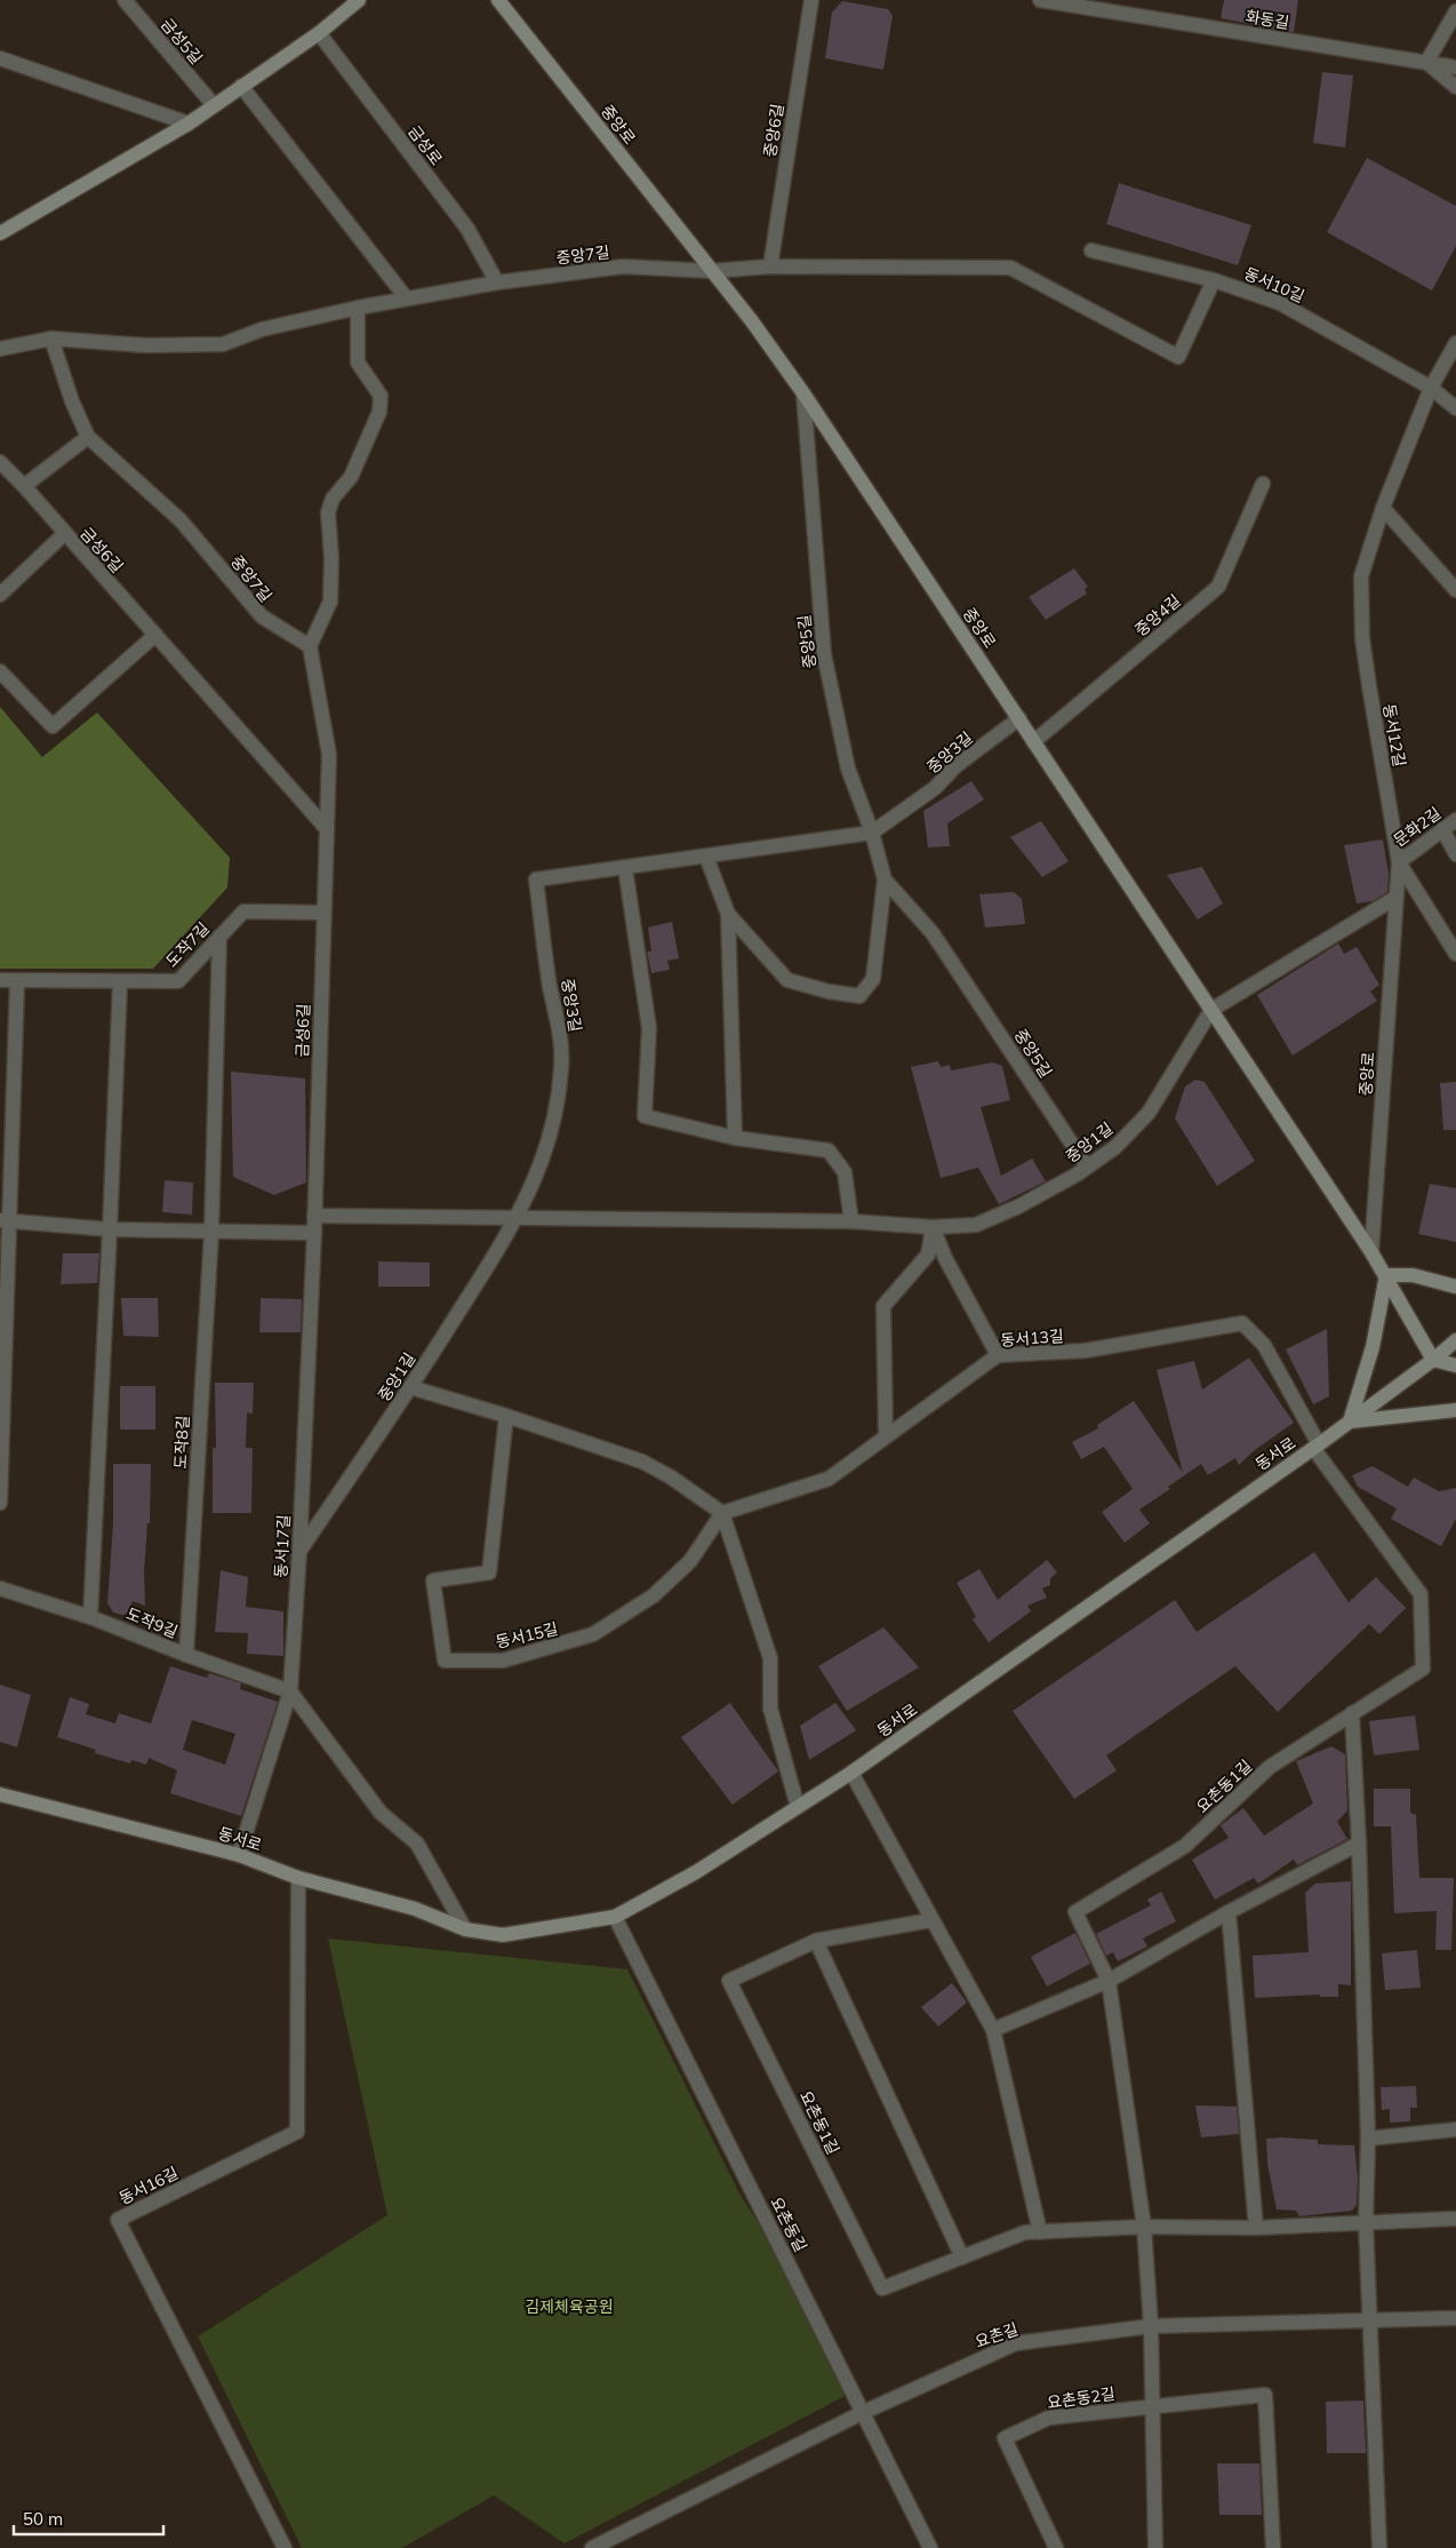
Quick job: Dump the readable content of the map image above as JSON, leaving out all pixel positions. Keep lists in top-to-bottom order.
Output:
{
  "streets": {
    "street": [
      "화동길",
      "금성5길",
      "중앙로",
      "중앙6길",
      "금성로",
      "중앙7길",
      "동서10길",
      "금성6길",
      "중앙4길",
      "중앙5길",
      "동서12길",
      "중앙3길",
      "문화2길",
      "도작7길",
      "중앙1길",
      "동서13길",
      "도작8길",
      "동서로",
      "동서17길",
      "도작9길",
      "동서15길",
      "요촌동1길",
      "동서16길",
      "요촌동길",
      "요촌길",
      "요촌동2길"
    ]
  },
  "crossings": [
    ["중앙로", "중앙7길"],
    ["중앙로", "중앙4길"],
    ["중앙로", "중앙5길"],
    ["중앙로", "동서12길"],
    ["중앙로", "중앙3길"],
    ["중앙로", "문화2길"],
    ["중앙로", "중앙1길"],
    ["중앙로", "동서로"],
    ["금성로", "중앙7길"],
    ["중앙7길", "금성6길"],
    ["동서10길", "동서12길"],
    ["금성6길", "도작7길"],
    ["금성6길", "중앙1길"],
    ["금성6길", "동서17길"],
    ["중앙5길", "중앙3길"],
    ["중앙5길", "중앙1길"],
    ["동서12길", "문화2길"],
    ["중앙3길", "중앙1길"],
    ["도작7길", "도작8길"],
    ["중앙1길", "동서17길"],
    ["동서13길", "동서로"],
    ["동서13길", "동서15길"],
    ["도작8길", "도작9길"],
    ["동서로", "동서17길"],
    ["동서로", "요촌동1길"],
    ["동서로", "동서16길"],
    ["동서로", "요촌동길"],
    ["동서17길", "도작9길"],
    ["요촌동길", "요촌길"]
  ],
  "parks": ["김제체육공원"],
  "scale_bar": "50 m"
}
